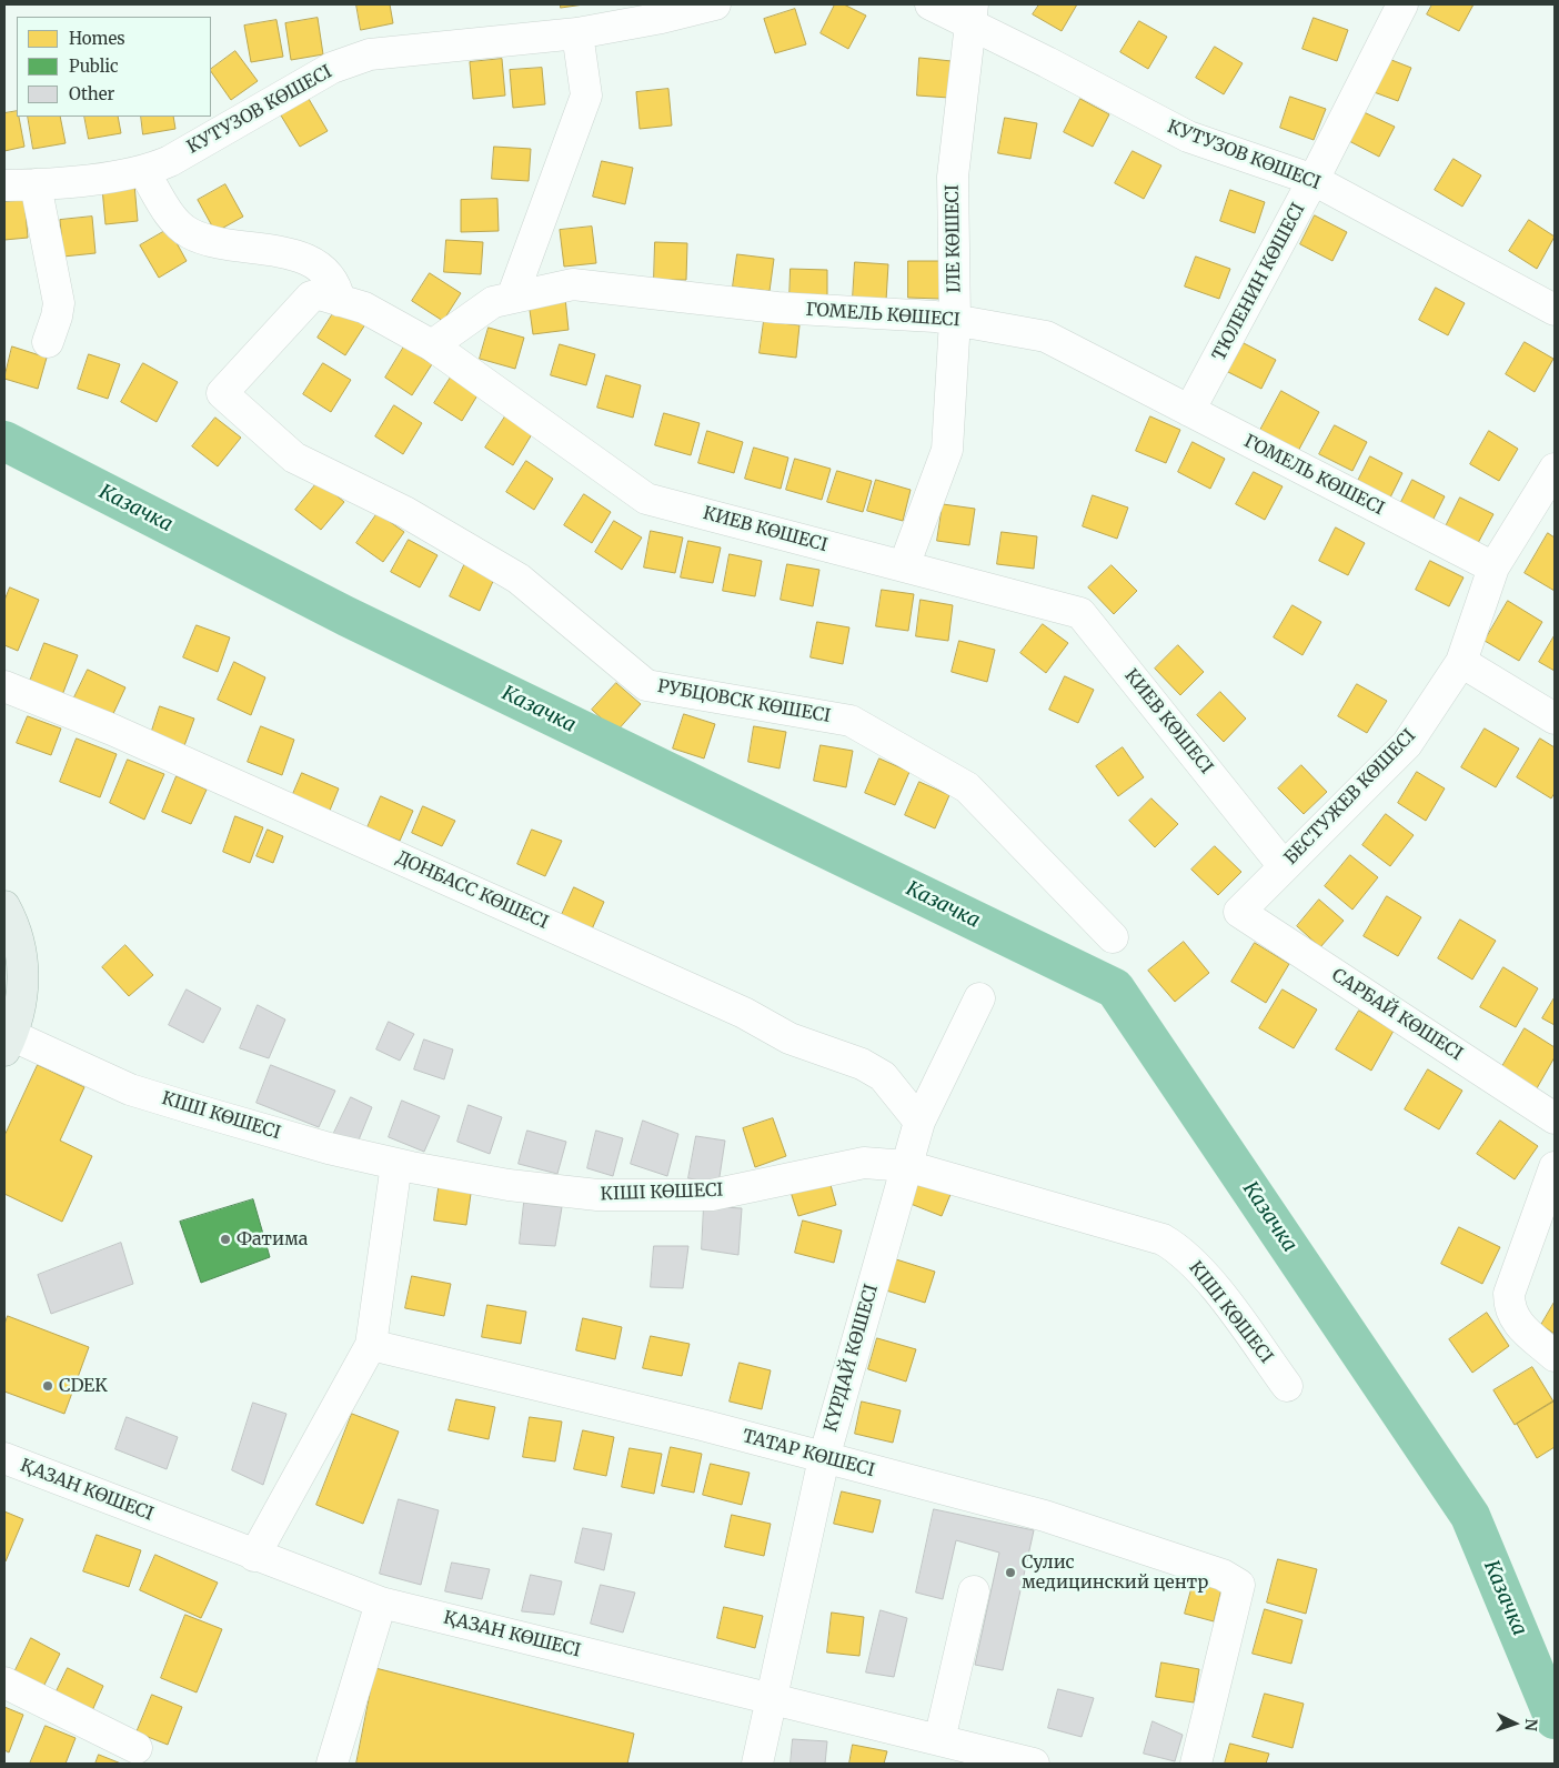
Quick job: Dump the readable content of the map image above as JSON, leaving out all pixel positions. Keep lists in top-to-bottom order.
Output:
{
  "streets": {
    "street": [
      "КУТУЗОВ КӨШЕСІ",
      "ІЛЕ КӨШЕСІ",
      "ТЮЛЕНИН КӨШЕСІ",
      "ГОМЕЛЬ КӨШЕСІ",
      "КИЕВ КӨШЕСІ",
      "РУБЦОВСК КӨШЕСІ",
      "БЕСТУЖЕВ КӨШЕСІ",
      "ДОНБАСС КӨШЕСІ",
      "САРБАЙ КӨШЕСІ",
      "КІШІ КӨШЕСІ",
      "КҮРДАЙ КӨШЕСІ",
      "ТАТАР КӨШЕСІ",
      "ҚАЗАН КӨШЕСІ"
    ]
  },
  "crossings": [
    ["КУТУЗОВ КӨШЕСІ", "ІЛЕ КӨШЕСІ"],
    ["КУТУЗОВ КӨШЕСІ", "ТЮЛЕНИН КӨШЕСІ"],
    ["ІЛЕ КӨШЕСІ", "ГОМЕЛЬ КӨШЕСІ"],
    ["ІЛЕ КӨШЕСІ", "КИЕВ КӨШЕСІ"],
    ["ТЮЛЕНИН КӨШЕСІ", "ГОМЕЛЬ КӨШЕСІ"],
    ["ГОМЕЛЬ КӨШЕСІ", "КИЕВ КӨШЕСІ"],
    ["ГОМЕЛЬ КӨШЕСІ", "БЕСТУЖЕВ КӨШЕСІ"],
    ["КИЕВ КӨШЕСІ", "РУБЦОВСК КӨШЕСІ"],
    ["КИЕВ КӨШЕСІ", "БЕСТУЖЕВ КӨШЕСІ"],
    ["БЕСТУЖЕВ КӨШЕСІ", "САРБАЙ КӨШЕСІ"],
    ["ДОНБАСС КӨШЕСІ", "КҮРДАЙ КӨШЕСІ"],
    ["КІШІ КӨШЕСІ", "КҮРДАЙ КӨШЕСІ"],
    ["КҮРДАЙ КӨШЕСІ", "ТАТАР КӨШЕСІ"],
    ["КҮРДАЙ КӨШЕСІ", "ҚАЗАН КӨШЕСІ"]
  ],
  "water": ["Казачка"],
  "places": ["Фатима", "CDEK", "Сулис медицинский центр"],
  "legend": ["Homes", "Public", "Other"],
  "north": "right"
}
